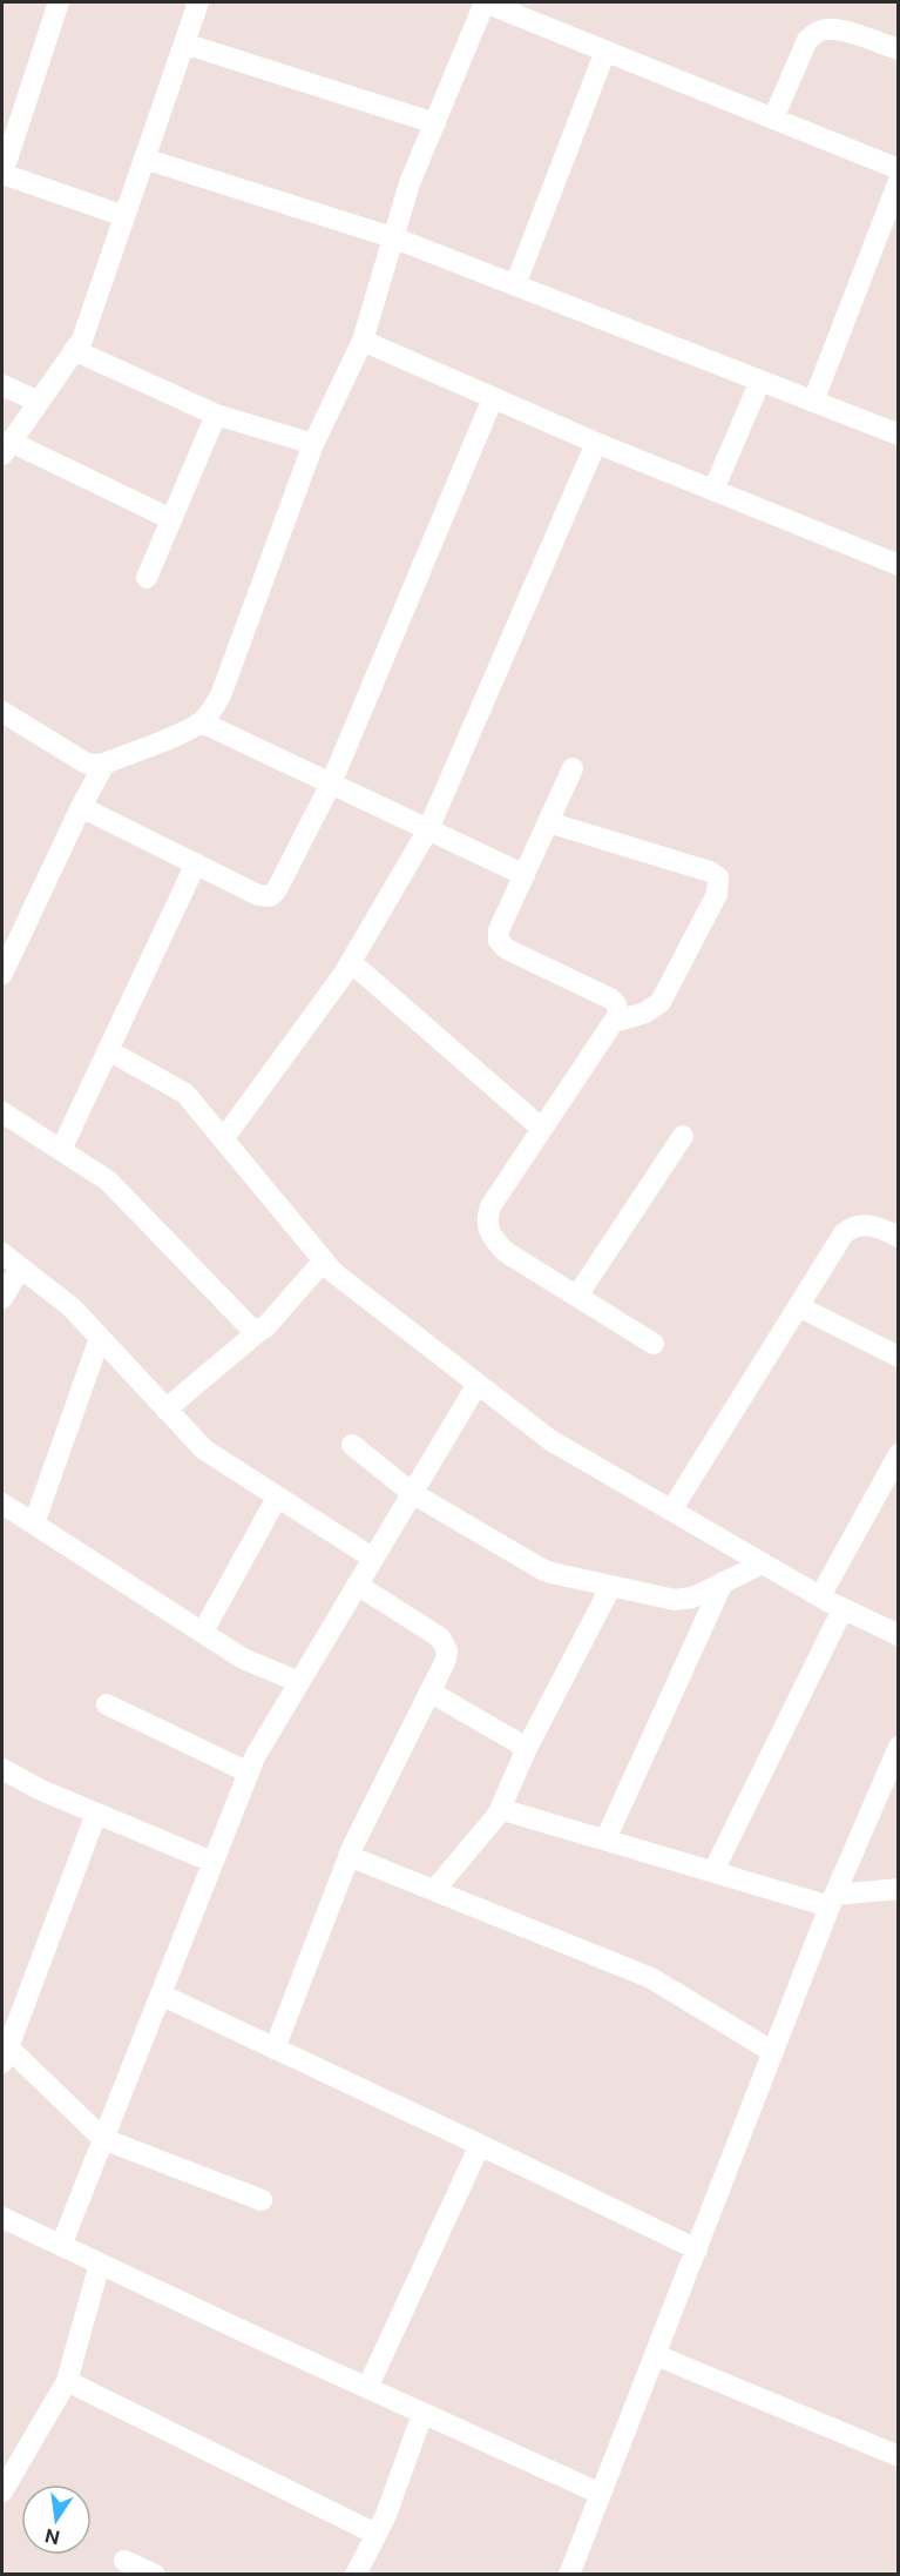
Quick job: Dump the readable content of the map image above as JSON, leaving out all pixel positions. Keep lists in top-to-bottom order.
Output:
{
  "north": "bottom"
}
